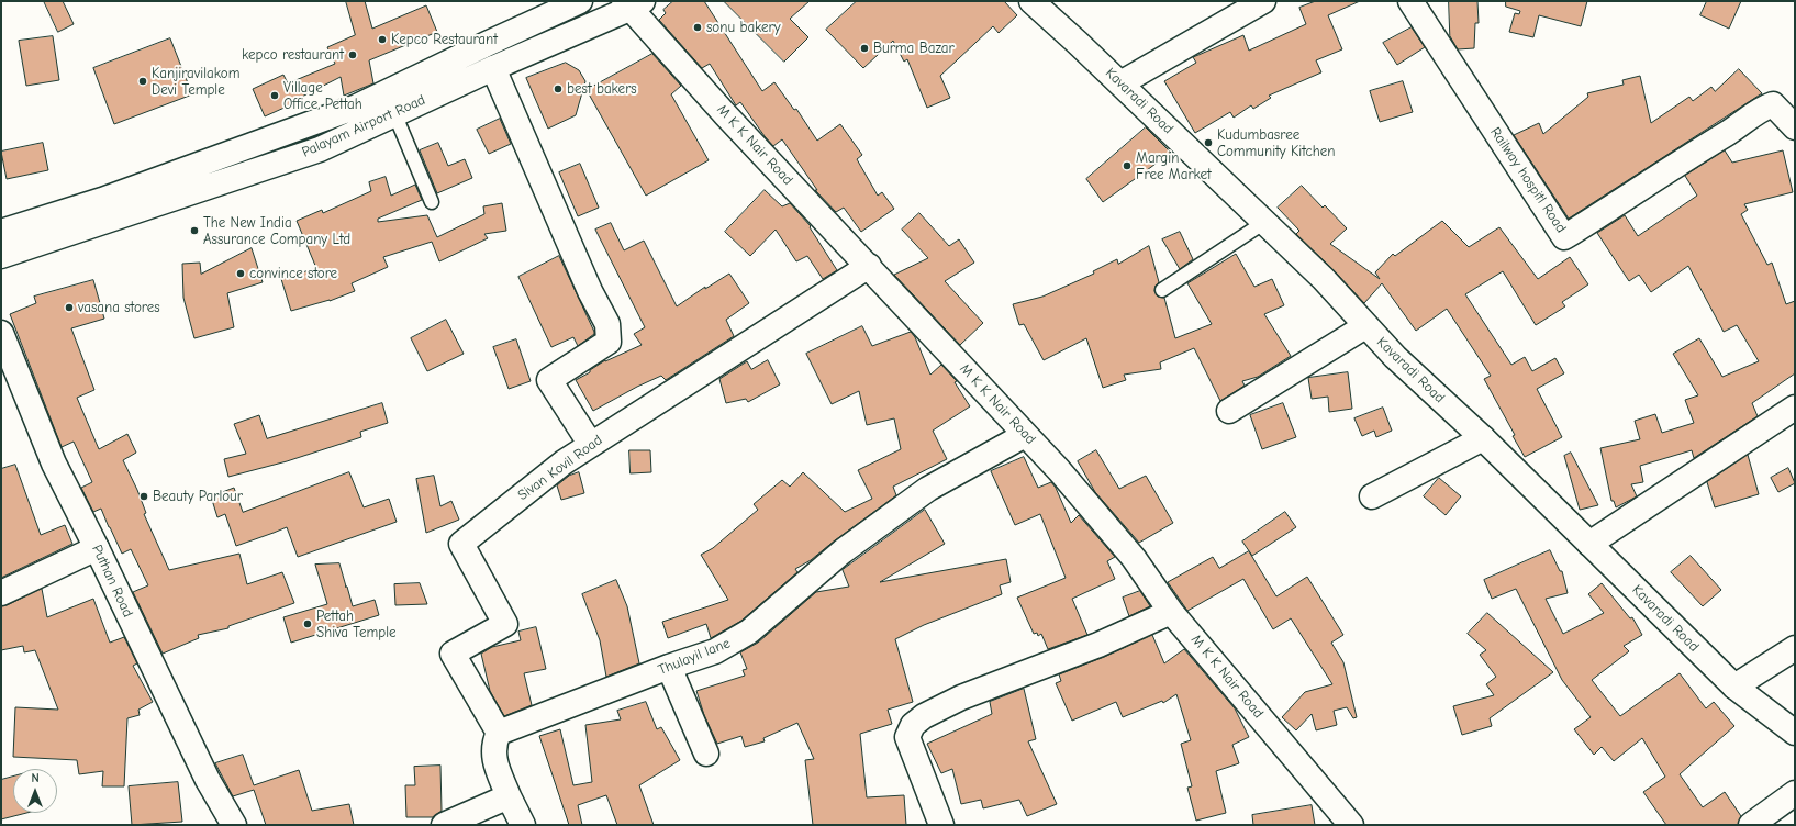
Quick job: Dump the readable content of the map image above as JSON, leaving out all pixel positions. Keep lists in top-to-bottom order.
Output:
{
  "streets": {
    "street": [
      "Kavaradi Road",
      "Palayam Airport Road",
      "M K K Nair Road",
      "Railway hospitl Road",
      "Sivan Kovil Road",
      "Puthan Road",
      "Thulayil lane"
    ]
  },
  "crossings": [
    ["Palayam Airport Road", "M K K Nair Road"],
    ["M K K Nair Road", "Sivan Kovil Road"],
    ["M K K Nair Road", "Thulayil lane"],
    ["Sivan Kovil Road", "Thulayil lane"]
  ],
  "places": [
    "sonu bakery",
    "Kepco Restaurant",
    "Burma Bazar",
    "kepco restaurant",
    "Kanjiravilakom Devi Temple",
    "best bakers",
    "Village Office, Pettah",
    "Kudumbasree Community Kitchen",
    "Margin Free Market",
    "The New India Assurance Company Ltd",
    "convince store",
    "vasana stores",
    "Beauty Parlour",
    "Pettah Shiva Temple"
  ],
  "north": "top"
}
